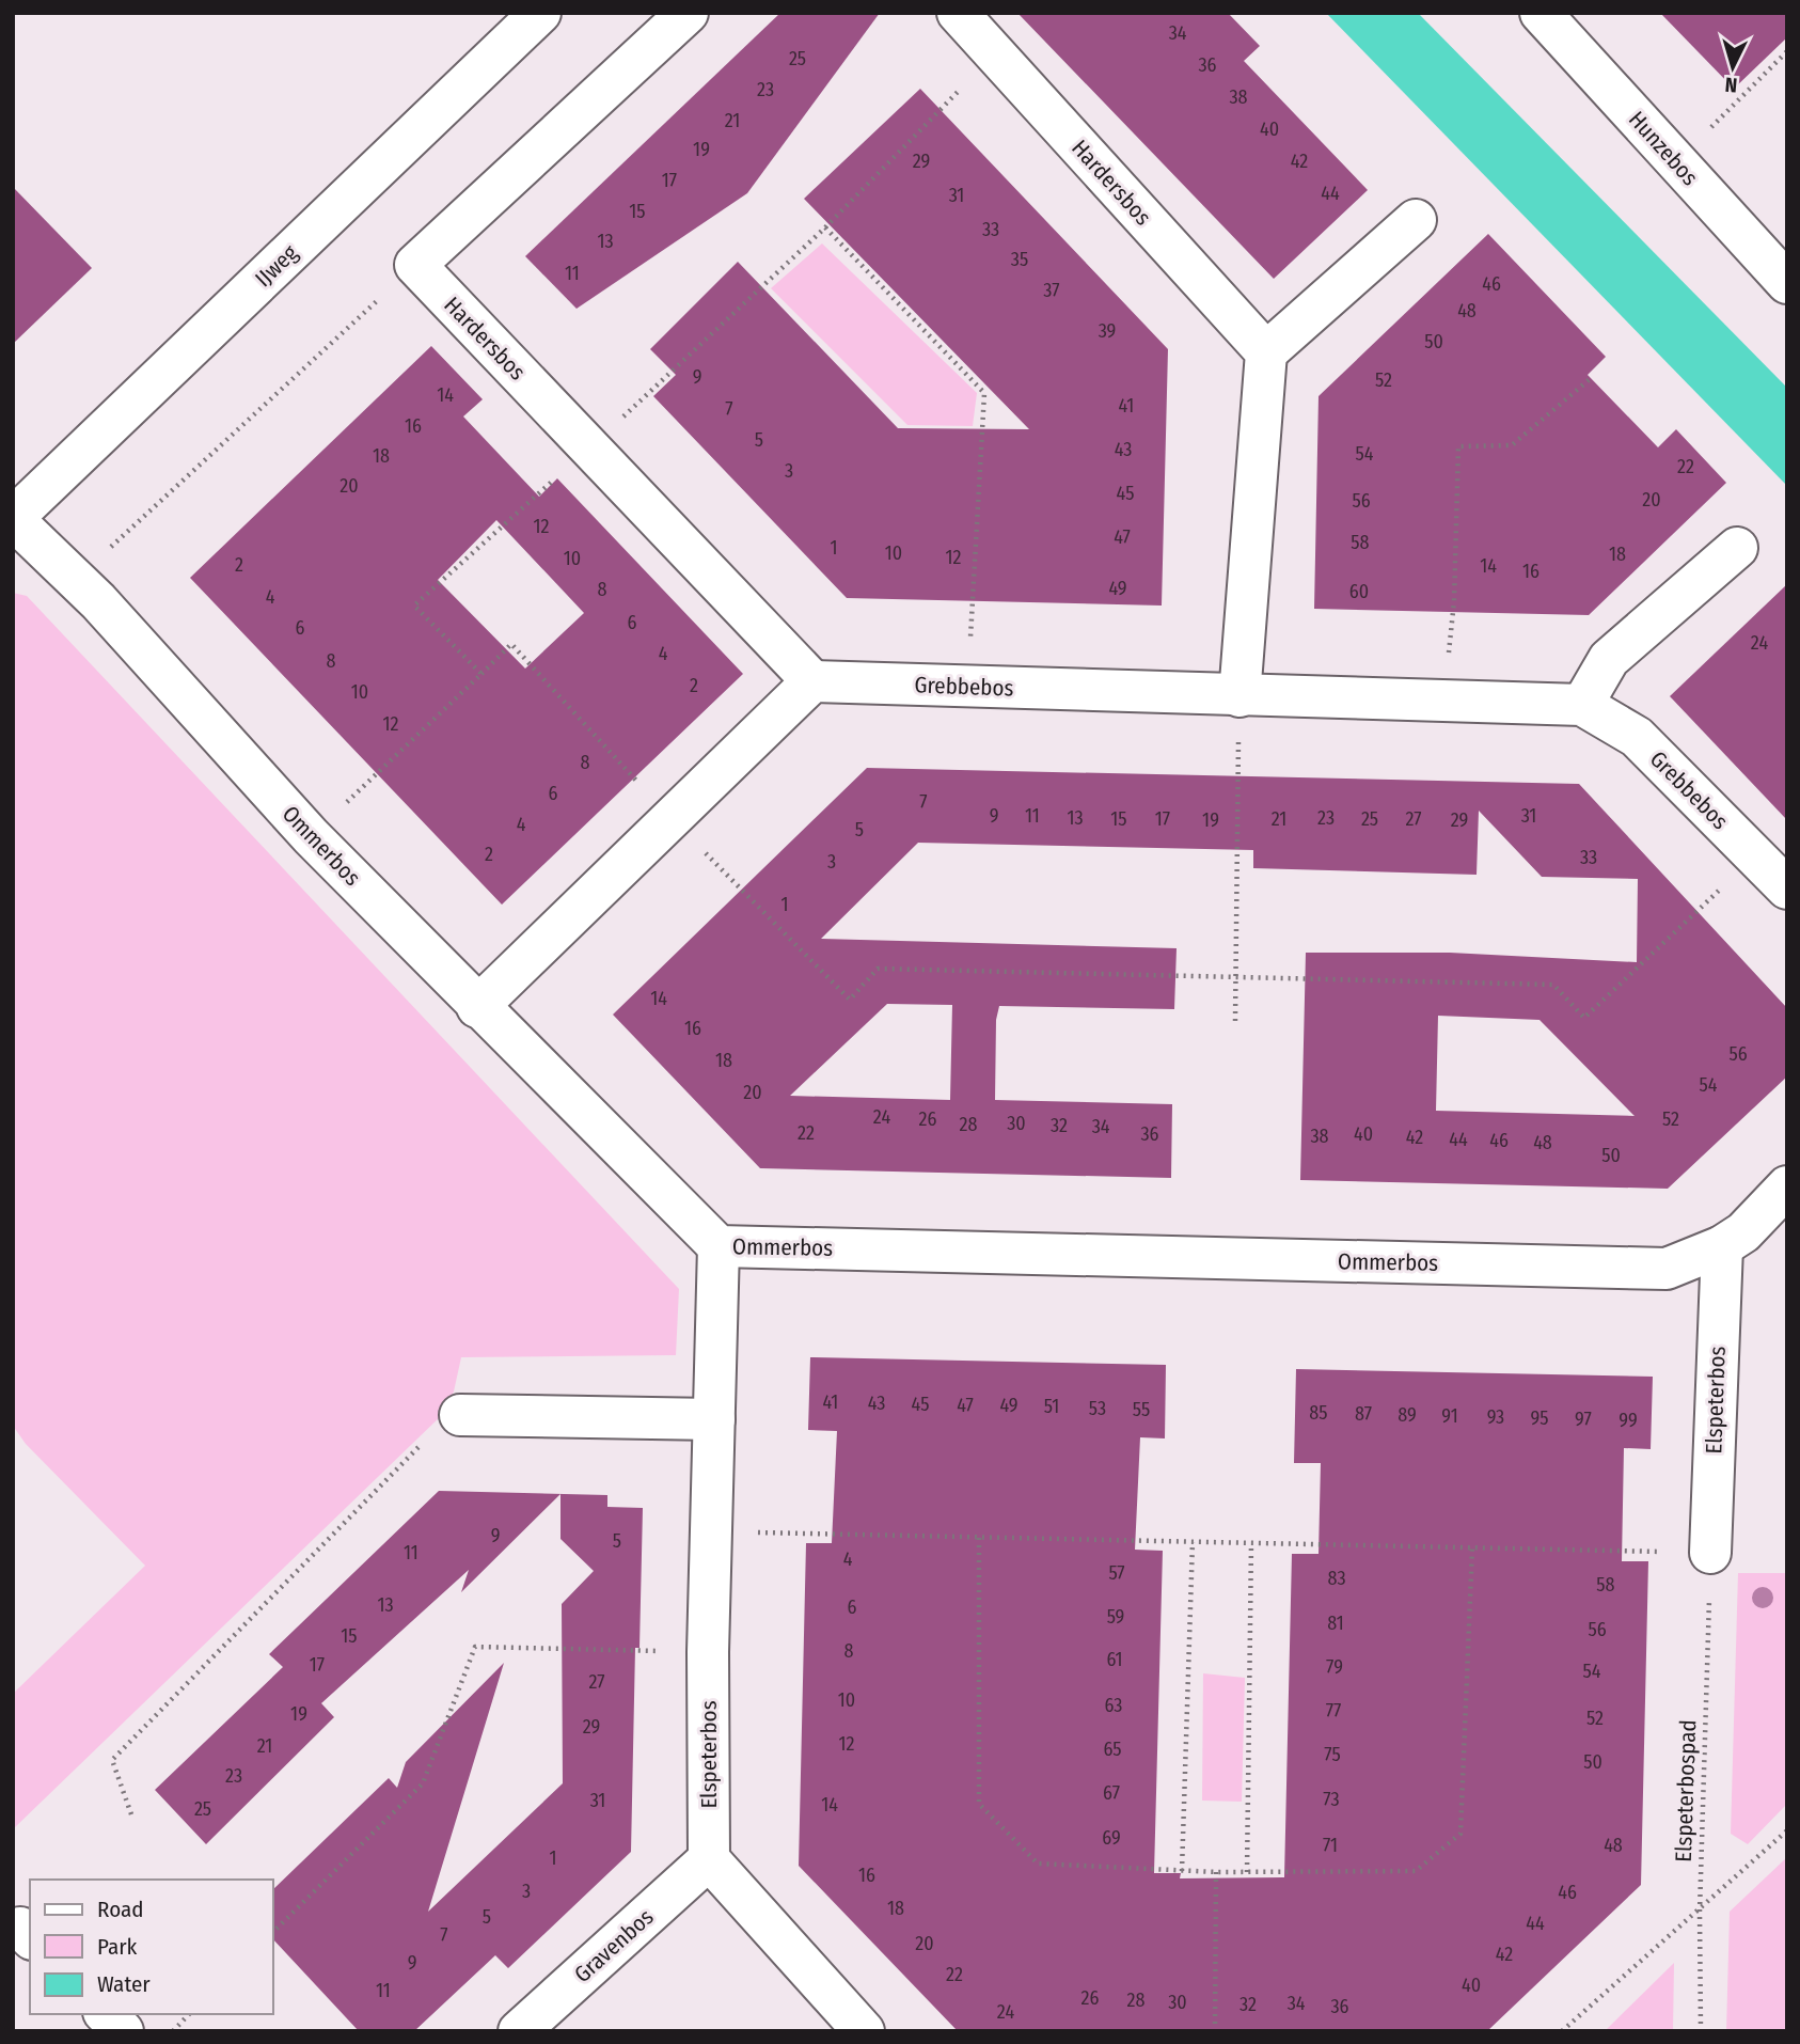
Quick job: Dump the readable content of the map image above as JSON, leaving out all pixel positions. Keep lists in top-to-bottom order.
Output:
{
  "streets": {
    "street": [
      "Hunzebos",
      "Hardersbos",
      "IJweg",
      "Grebbebos",
      "Ommerbos",
      "Elspeterbos",
      "Gravenbos"
    ],
    "path": ["Elspeterbospad"]
  },
  "crossings": [
    ["Hardersbos", "Grebbebos"],
    ["IJweg", "Ommerbos"],
    ["Ommerbos", "Elspeterbos"],
    ["Elspeterbos", "Elspeterbospad"],
    ["Elspeterbos", "Gravenbos"]
  ],
  "house_numbers": [
    "34",
    "25",
    "36",
    "23",
    "38",
    "21",
    "40",
    "19",
    "29",
    "42",
    "17",
    "44",
    "31",
    "15",
    "33",
    "13",
    "35",
    "11",
    "46",
    "37",
    "48",
    "39",
    "50",
    "9",
    "52",
    "14",
    "41",
    "7",
    "16",
    "5",
    "43",
    "54",
    "18",
    "22",
    "3",
    "20",
    "45",
    "20",
    "56",
    "12",
    "47",
    "58",
    "1",
    "10",
    "18",
    "12",
    "10",
    "2",
    "14",
    "16",
    "49",
    "8",
    "60",
    "4",
    "6",
    "6",
    "24",
    "4",
    "8",
    "2",
    "10",
    "12",
    "8",
    "6",
    "7",
    "9",
    "11",
    "31",
    "13",
    "23",
    "15",
    "17",
    "21",
    "25",
    "27",
    "19",
    "29",
    "4",
    "5",
    "2",
    "33",
    "3",
    "1",
    "14",
    "16",
    "56",
    "18",
    "54",
    "20",
    "24",
    "26",
    "52",
    "30",
    "28",
    "32",
    "34",
    "22",
    "36",
    "40",
    "38",
    "42",
    "44",
    "46",
    "48",
    "50",
    "41",
    "43",
    "45",
    "47",
    "49",
    "51",
    "53",
    "55",
    "85",
    "87",
    "89",
    "91",
    "93",
    "95",
    "97",
    "99",
    "9",
    "5",
    "11",
    "4",
    "57",
    "83",
    "58",
    "13",
    "6",
    "59",
    "81",
    "56",
    "15",
    "8",
    "61",
    "17",
    "79",
    "54",
    "27",
    "10",
    "63",
    "77",
    "19",
    "52",
    "29",
    "12",
    "21",
    "65",
    "75",
    "50",
    "23",
    "67",
    "73",
    "31",
    "14",
    "25",
    "69",
    "71",
    "48",
    "1",
    "16",
    "3",
    "46",
    "18",
    "5",
    "44",
    "7",
    "20",
    "42",
    "9",
    "22",
    "40",
    "11",
    "26",
    "28",
    "30",
    "34",
    "32",
    "36",
    "24"
  ],
  "legend": ["Road", "Park", "Water"],
  "north": "bottom"
}
